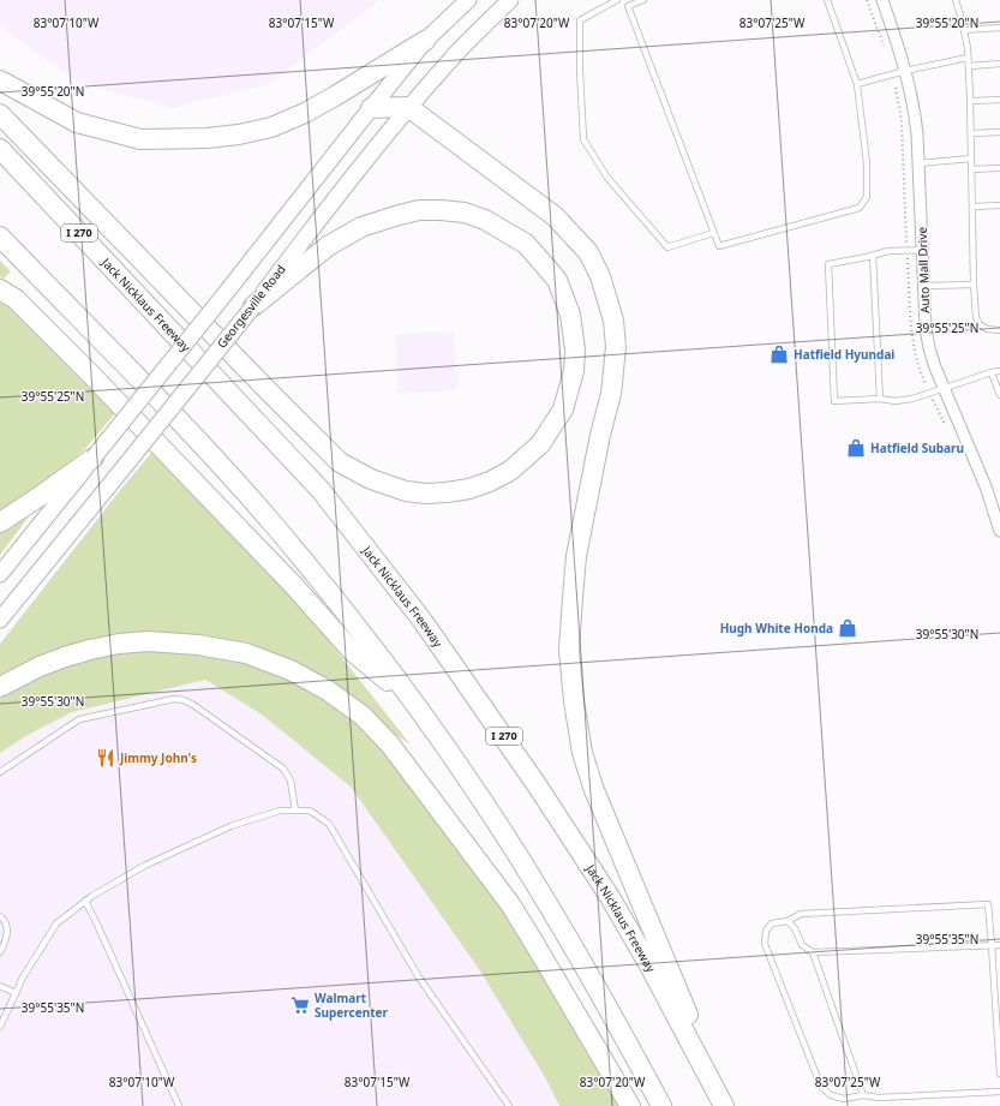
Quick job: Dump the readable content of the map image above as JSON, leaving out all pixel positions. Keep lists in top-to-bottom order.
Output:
{
  "streets": {
    "highway": ["I 270", "Jack Nicklaus Freeway"],
    "main road": ["Georgesville Road"],
    "street": ["Auto Mall Drive"]
  },
  "places": {
    "shop": ["Hatfield Hyundai", "Hatfield Subaru", "Hugh White Honda"],
    "restaurant": ["Jimmy John's"],
    "supermarket": ["Walmart Supercenter"]
  },
  "coordinates": [
    "39°55'20\"N",
    "83°07'10\"W",
    "83°07'15\"W",
    "83°07'20\"W",
    "83°07'25\"W",
    "39°55'25\"N",
    "39°55'30\"N",
    "39°55'35\"N"
  ]
}
